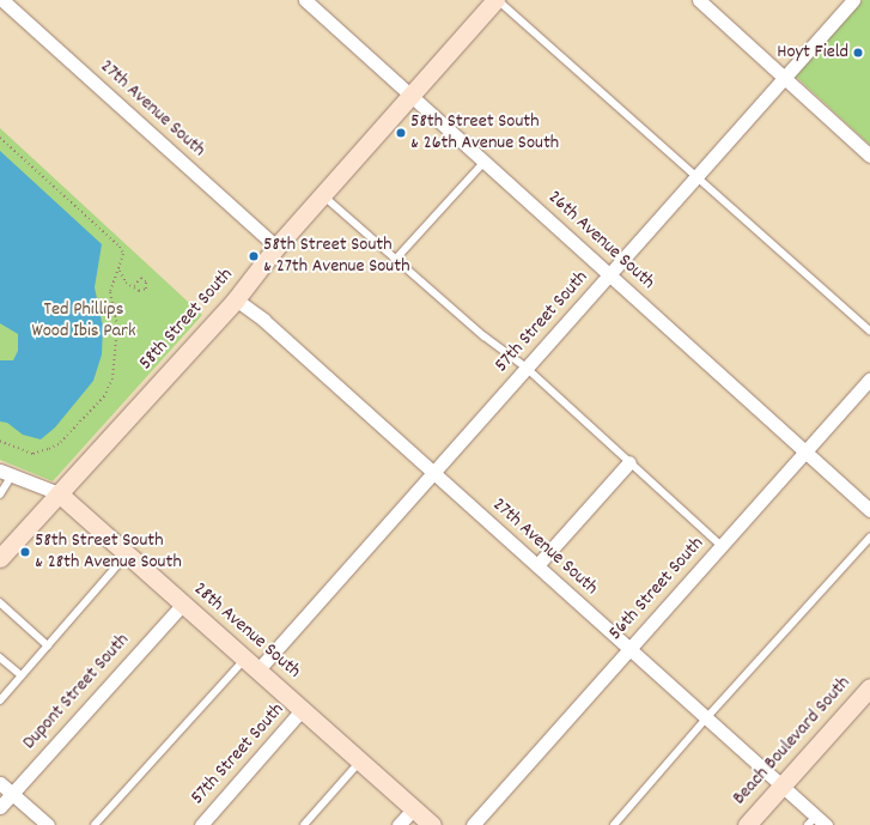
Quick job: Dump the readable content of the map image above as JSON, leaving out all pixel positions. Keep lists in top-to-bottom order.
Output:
{
  "streets": {
    "street": [
      "27th Avenue South",
      "26th Avenue South",
      "58th Street South",
      "57th Street South",
      "56th Street South",
      "28th Avenue South",
      "Dupont Street South",
      "Beach Boulevard South"
    ]
  },
  "crossings": [
    ["27th Avenue South", "58th Street South"],
    ["27th Avenue South", "57th Street South"],
    ["27th Avenue South", "56th Street South"],
    ["27th Avenue South", "Beach Boulevard South"],
    ["26th Avenue South", "58th Street South"],
    ["26th Avenue South", "57th Street South"],
    ["26th Avenue South", "56th Street South"],
    ["58th Street South", "28th Avenue South"],
    ["57th Street South", "28th Avenue South"],
    ["28th Avenue South", "Dupont Street South"]
  ],
  "parks": ["Ted Phillips Wood Ibis Park"],
  "places": [
    "Hoyt Field",
    "58th Street South & 26th Avenue South",
    "58th Street South & 27th Avenue South",
    "58th Street South & 28th Avenue South"
  ]
}
